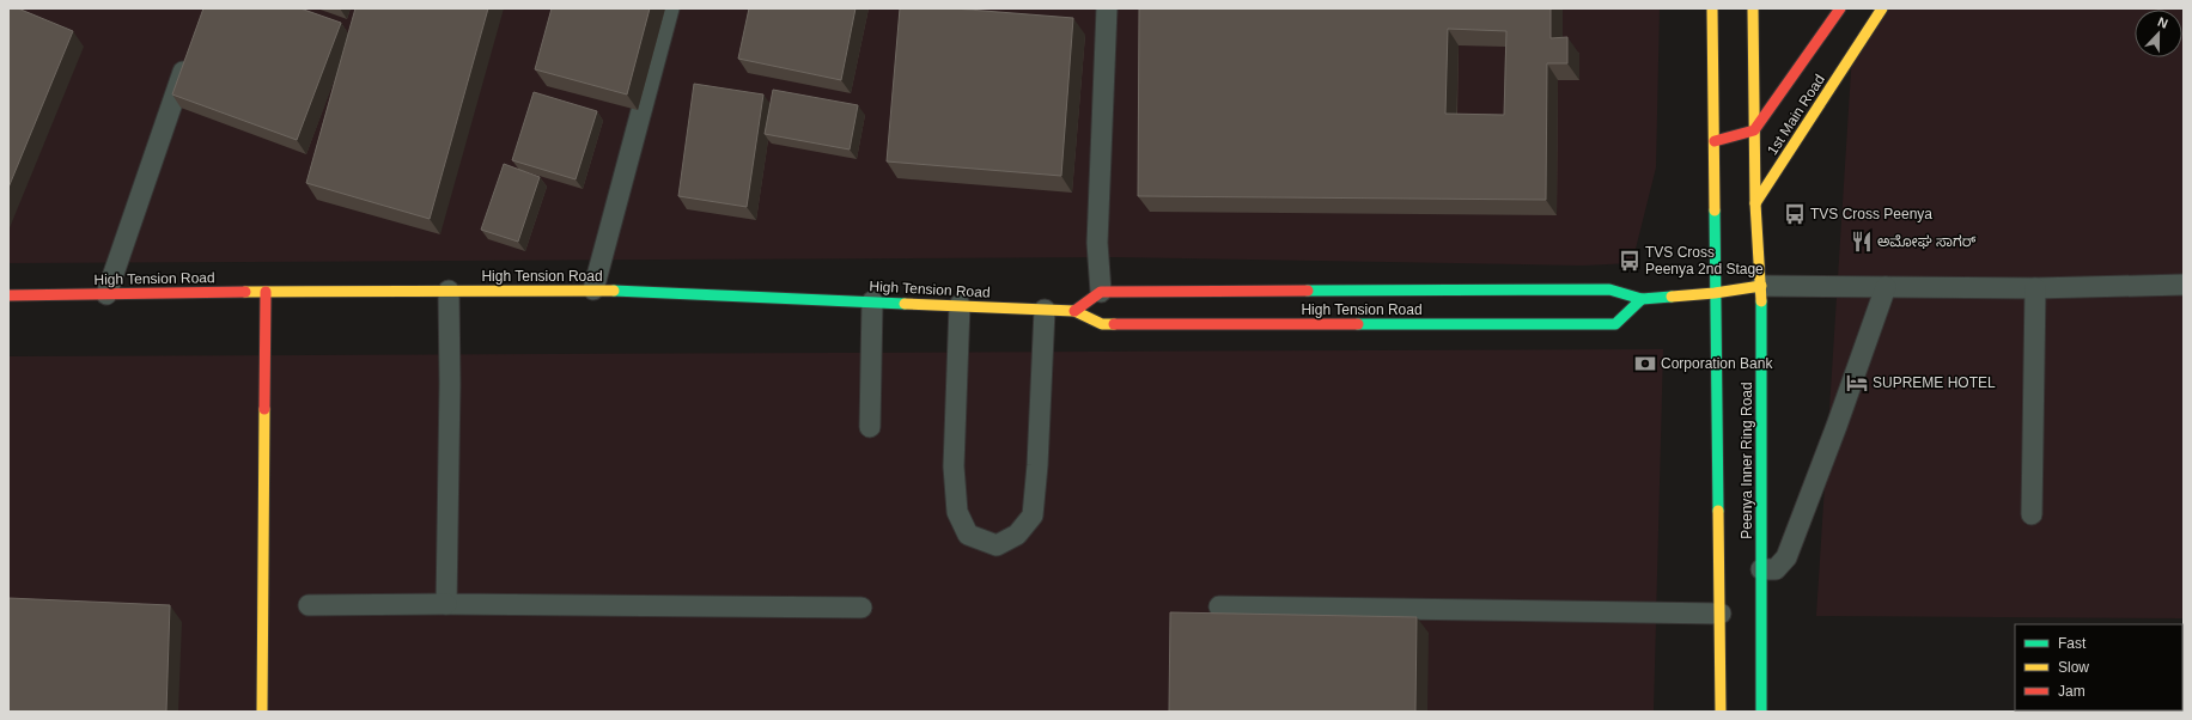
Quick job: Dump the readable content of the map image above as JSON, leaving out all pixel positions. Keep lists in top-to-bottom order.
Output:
{
  "streets": {
    "main road": ["1st Main Road", "High Tension Road", "Peenya Inner Ring Road"]
  },
  "crossings": [
    ["1st Main Road", "Peenya Inner Ring Road"],
    ["High Tension Road", "Peenya Inner Ring Road"]
  ],
  "places": {
    "bus stop": ["TVS Cross Peenya", "TVS Cross Peenya 2nd Stage"],
    "restaurant": ["ಅಮೋಘ ಸಾಗರ್"],
    "bank": ["Corporation Bank"],
    "hotel": ["SUPREME HOTEL"]
  },
  "legend": ["Fast", "Slow", "Jam"],
  "north": "top"
}
